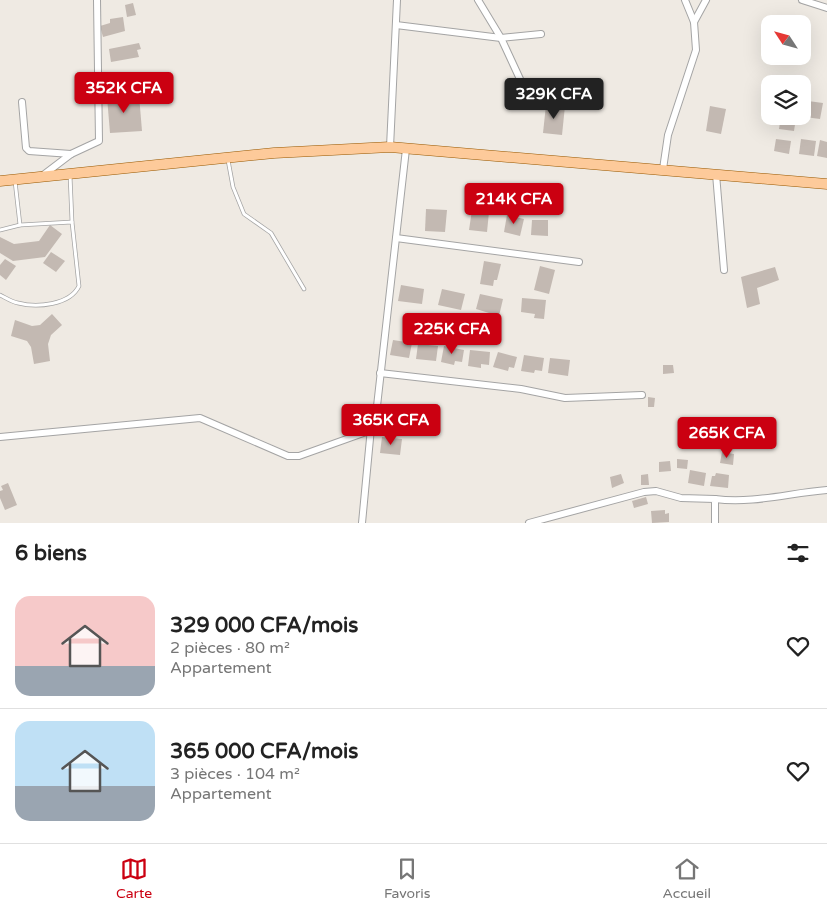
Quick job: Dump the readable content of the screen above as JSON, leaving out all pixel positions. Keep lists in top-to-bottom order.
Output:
{
  "north": "top left",
  "page": {
    "price": [
      "352K CFA",
      "329K CFA",
      "214K CFA",
      "225K CFA",
      "365K CFA",
      "265K CFA"
    ],
    "heading": "6 biens",
    "list": [
      {
        "name": "329 000 CFA/mois",
        "note": "2 pièces · 80 m² · Appartement"
      },
      {
        "name": "365 000 CFA/mois",
        "note": "3 pièces · 104 m² · Appartement"
      }
    ],
    "tabs": ["Carte", "Favoris", "Accueil"]
  }
}
